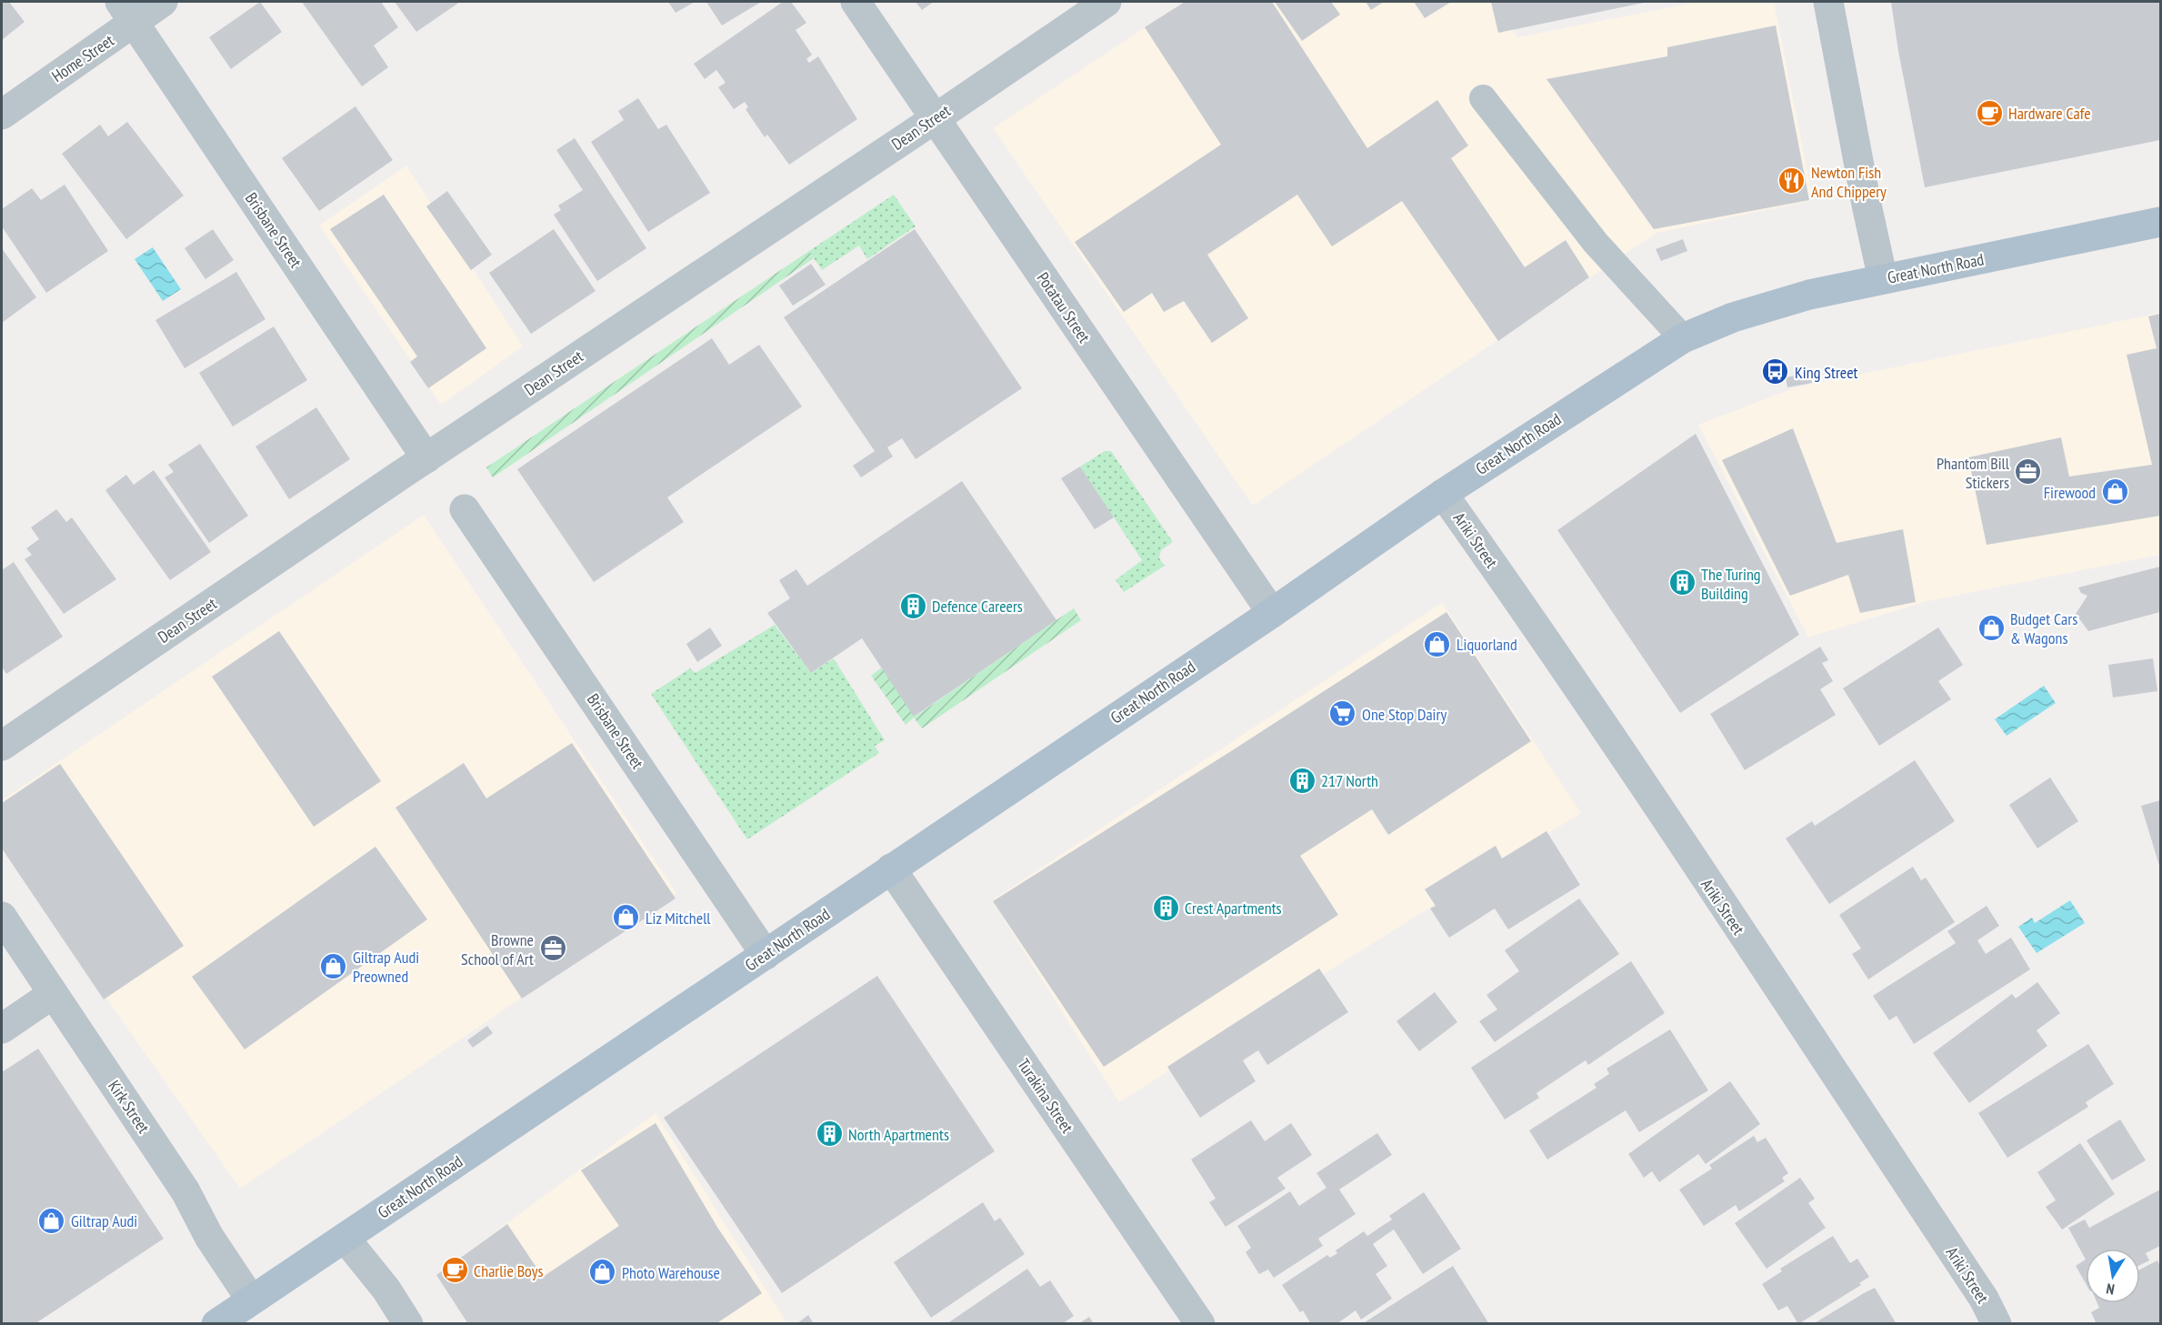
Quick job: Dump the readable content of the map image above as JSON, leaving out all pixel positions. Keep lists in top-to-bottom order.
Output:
{
  "streets": {
    "main road": ["Great North Road"],
    "street": [
      "Home Street",
      "Dean Street",
      "Brisbane Street",
      "Potatau Street",
      "Ariki Street",
      "Turakina Street",
      "Kirk Street"
    ]
  },
  "crossings": [
    ["Home Street", "Brisbane Street"],
    ["Dean Street", "Brisbane Street"],
    ["Dean Street", "Potatau Street"],
    ["Brisbane Street", "Great North Road"],
    ["Great North Road", "Potatau Street"],
    ["Great North Road", "Ariki Street"],
    ["Great North Road", "Turakina Street"],
    ["Great North Road", "Kirk Street"]
  ],
  "places": {
    "cafe": ["Hardware Cafe", "Charlie Boys"],
    "restaurant": ["Newton Fish And Chippery"],
    "bus stop": ["King Street"],
    "office": ["Phantom Bill Stickers", "Browne School of Art"],
    "shop": [
      "Firewood",
      "Budget Cars & Wagons",
      "Liquorland",
      "Liz Mitchell",
      "Giltrap Audi Preowned",
      "Giltrap Audi",
      "Photo Warehouse"
    ],
    "building": [
      "The Turing Building",
      "Defence Careers",
      "217 North",
      "Crest Apartments",
      "North Apartments"
    ],
    "supermarket": ["One Stop Dairy"]
  },
  "north": "bottom"
}
